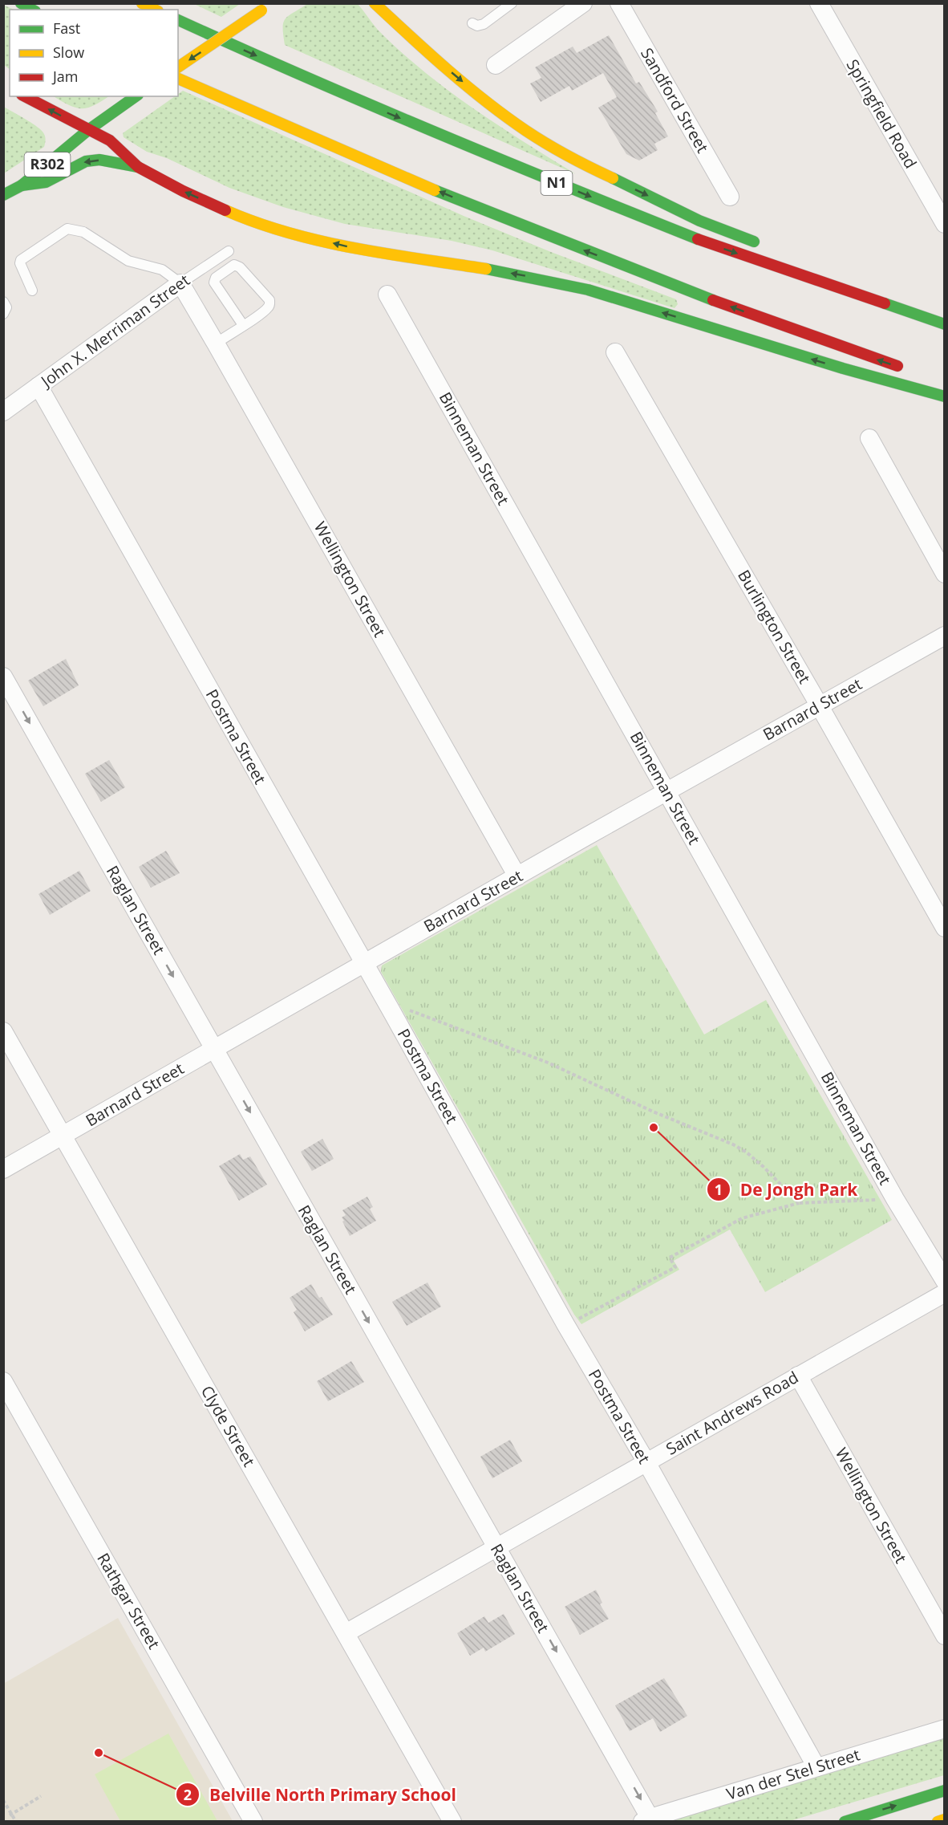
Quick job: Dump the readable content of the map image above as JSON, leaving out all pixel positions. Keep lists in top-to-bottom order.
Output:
{
  "streets": {
    "main road": ["R302", "N1"],
    "street": [
      "Sandford Street",
      "Springfield Road",
      "John X. Merriman Street",
      "Binneman Street",
      "Wellington Street",
      "Burlington Street",
      "Barnard Street",
      "Postma Street",
      "Raglan Street",
      "Saint Andrews Road",
      "Clyde Street",
      "Rathgar Street",
      "Van der Stel Street"
    ]
  },
  "crossings": [
    ["John X. Merriman Street", "Wellington Street"],
    ["John X. Merriman Street", "Postma Street"],
    ["Binneman Street", "Barnard Street"],
    ["Wellington Street", "Barnard Street"],
    ["Wellington Street", "Saint Andrews Road"],
    ["Burlington Street", "Barnard Street"],
    ["Barnard Street", "Postma Street"],
    ["Barnard Street", "Raglan Street"],
    ["Barnard Street", "Clyde Street"],
    ["Postma Street", "Saint Andrews Road"],
    ["Postma Street", "Van der Stel Street"],
    ["Raglan Street", "Saint Andrews Road"],
    ["Raglan Street", "Van der Stel Street"],
    ["Saint Andrews Road", "Clyde Street"]
  ],
  "one_way": ["Raglan Street"],
  "places": ["De Jongh Park", "Belville North Primary School"],
  "legend": ["Fast", "Slow", "Jam"]
}
